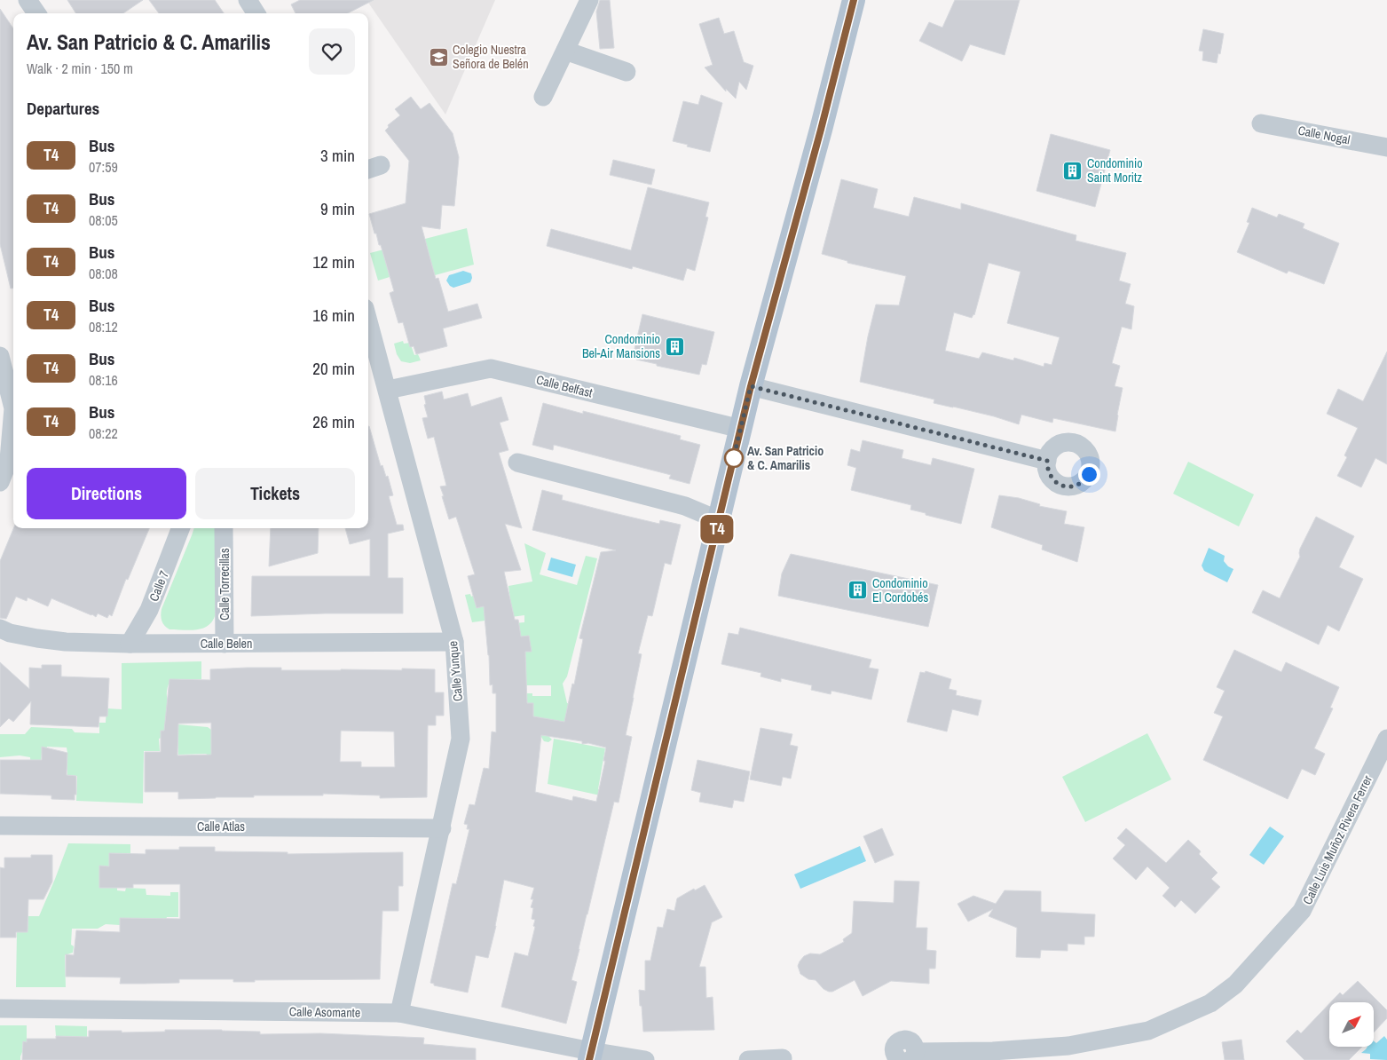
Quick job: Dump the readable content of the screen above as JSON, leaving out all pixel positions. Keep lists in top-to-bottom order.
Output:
{
  "streets": {
    "street": [
      "Calle Nogal",
      "Calle Belfast",
      "Calle Torrecillas",
      "Calle 7",
      "Calle Belen",
      "Calle Yunque",
      "Calle Atlas",
      "Calle Luis Muñoz Rivera Ferrer",
      "Calle Asomante"
    ]
  },
  "crossings": [
    ["Calle Belfast", "Calle Yunque"],
    ["Calle Torrecillas", "Calle Belen"],
    ["Calle 7", "Calle Belen"],
    ["Calle Belen", "Calle Yunque"],
    ["Calle Yunque", "Calle Atlas"],
    ["Calle Yunque", "Calle Asomante"]
  ],
  "places": {
    "school or university": ["Colegio Nuestra Señora de Belén"],
    "building": ["Condominio Saint Moritz", "Condominio Bel-Air Mansions", "Condominio El Cordobés"],
    "other": ["Av. San Patricio & C. Amarilis"]
  },
  "lines": ["bus line T4"],
  "north": "top right",
  "page": {
    "on_map": "T4",
    "heading": [
      ["Av. San Patricio & C. Amarilis", "Walk · 2 min · 150 m"],
      "Departures"
    ],
    "list": [
      {
        "mark": "T4",
        "name": "Bus",
        "note": "07:59",
        "value": "3 min"
      },
      {
        "mark": "T4",
        "name": "Bus",
        "note": "08:05",
        "value": "9 min"
      },
      {
        "mark": "T4",
        "name": "Bus",
        "note": "08:08",
        "value": "12 min"
      },
      {
        "mark": "T4",
        "name": "Bus",
        "note": "08:12",
        "value": "16 min"
      },
      {
        "mark": "T4",
        "name": "Bus",
        "note": "08:16",
        "value": "20 min"
      },
      {
        "mark": "T4",
        "name": "Bus",
        "note": "08:22",
        "value": "26 min"
      }
    ],
    "buttons": ["Directions", "Tickets"]
  }
}
